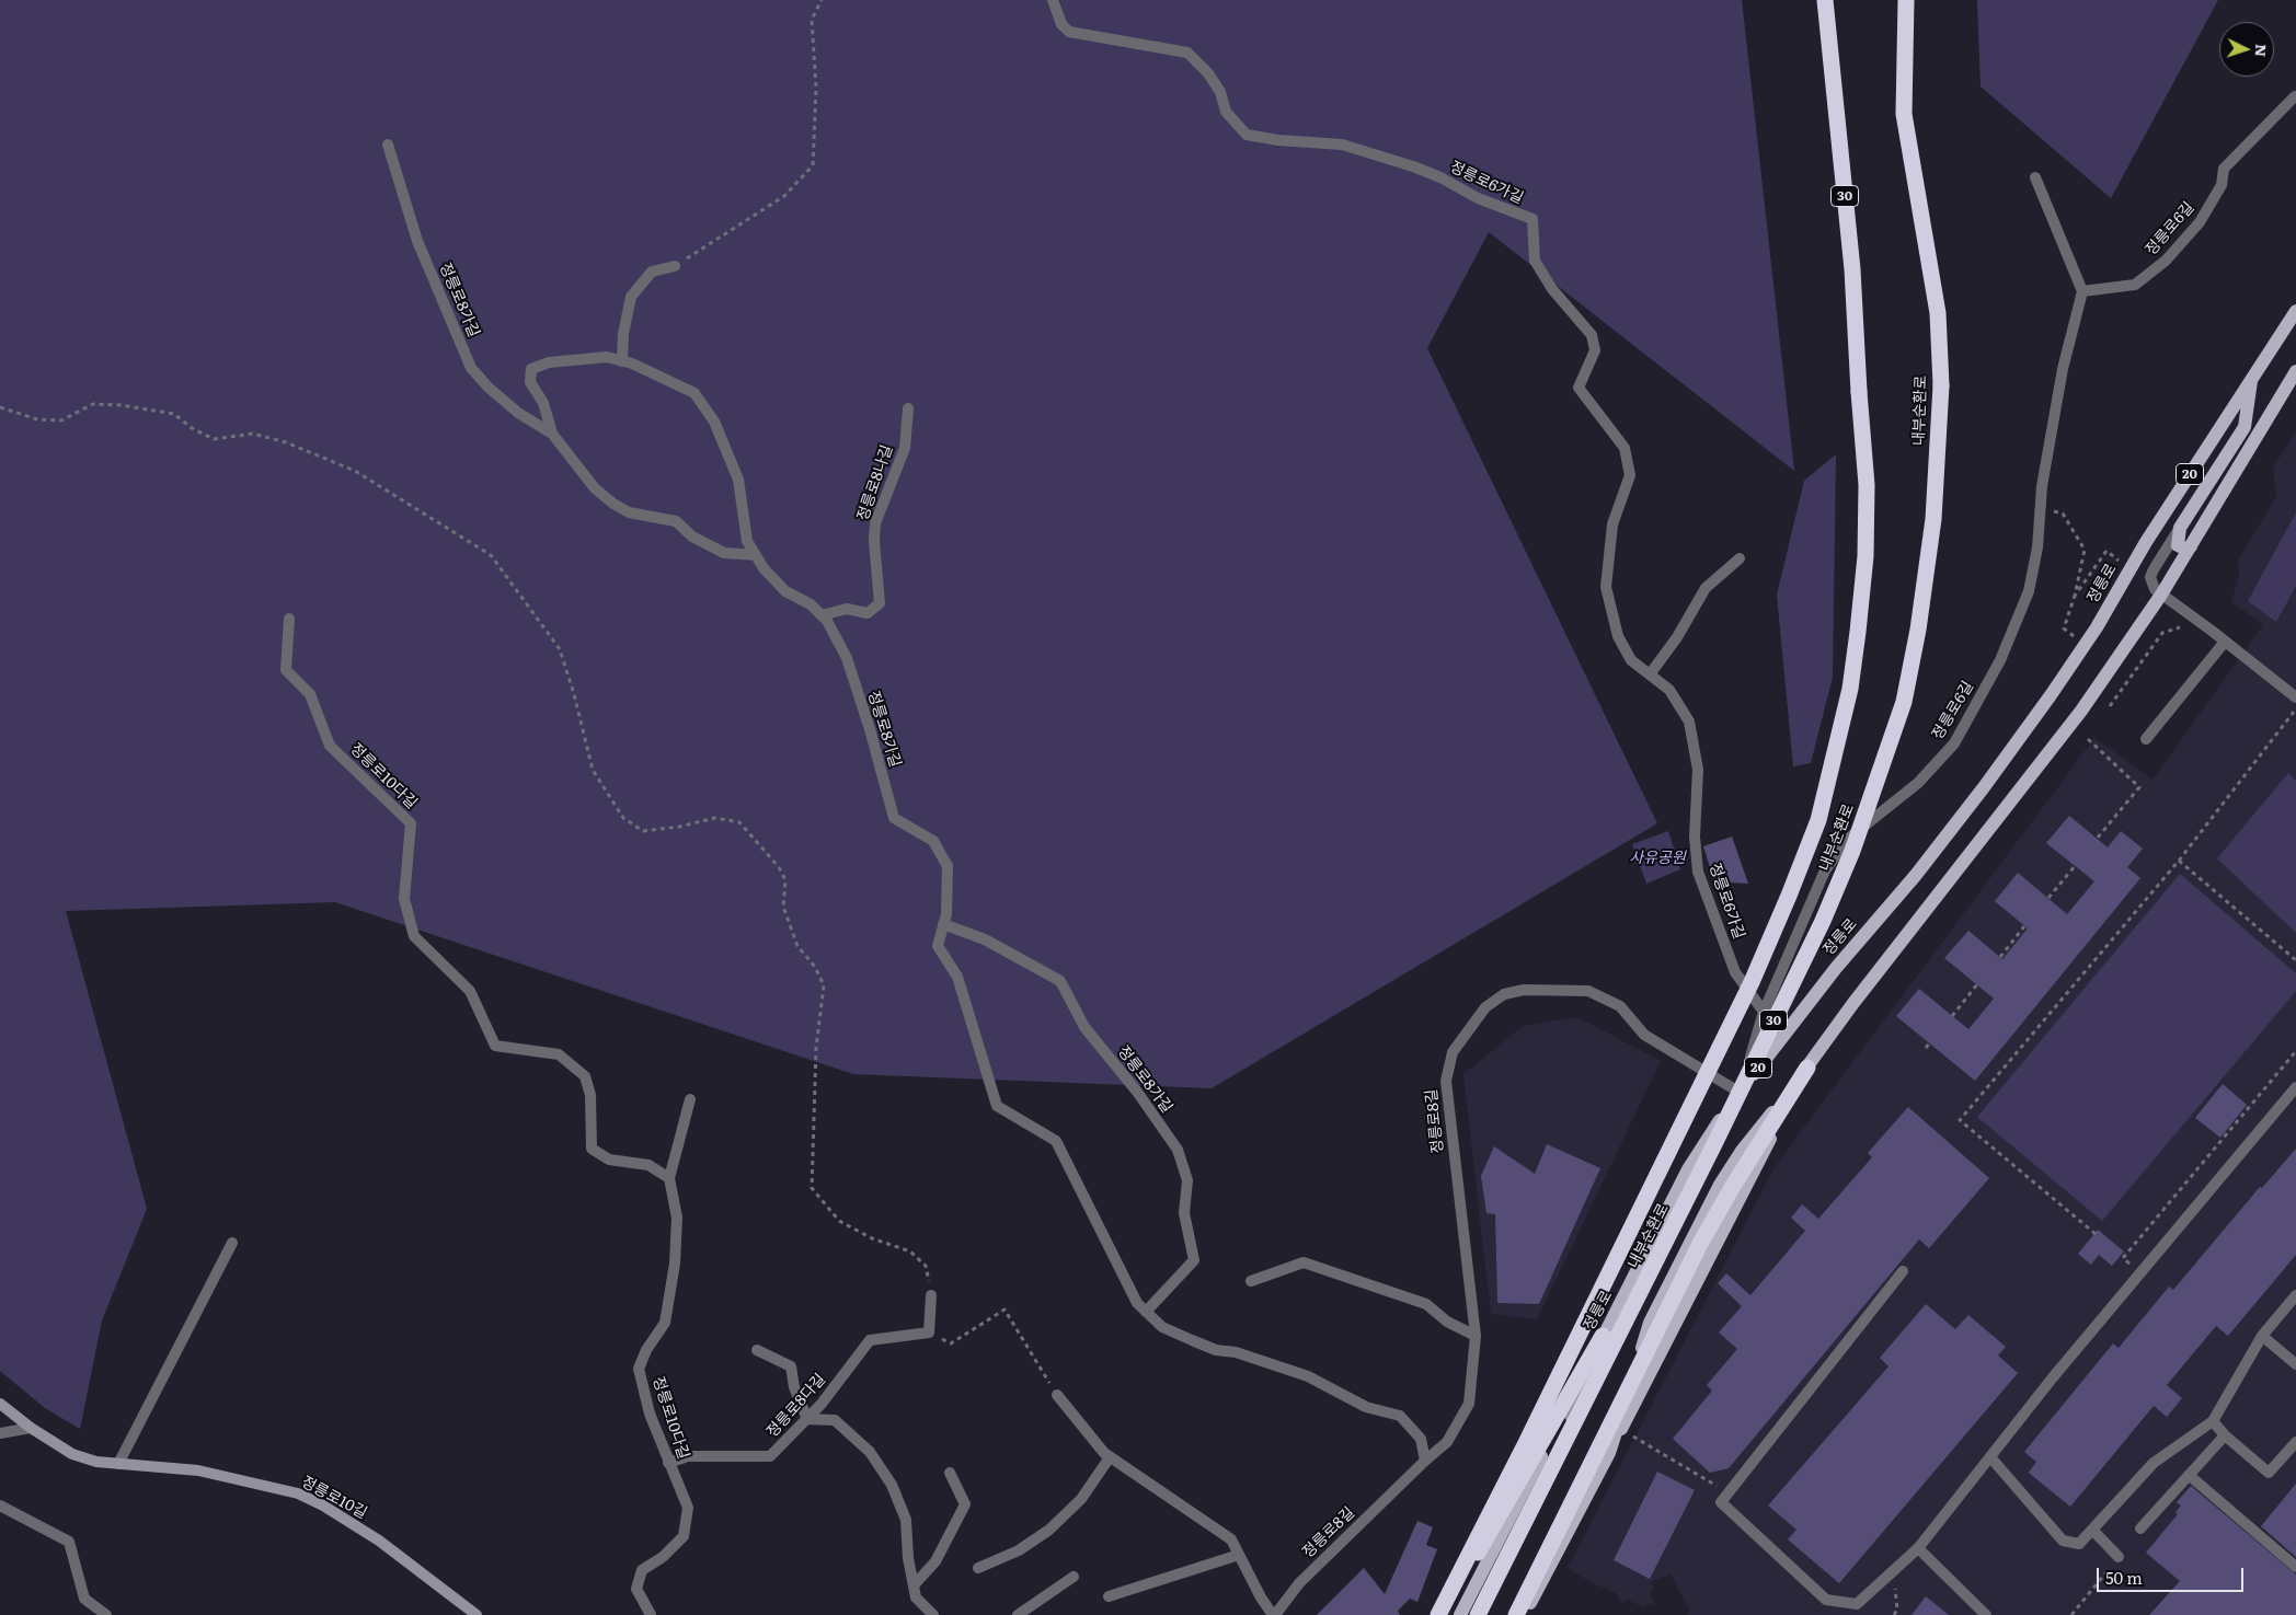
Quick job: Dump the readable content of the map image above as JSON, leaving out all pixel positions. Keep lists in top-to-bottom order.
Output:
{
  "streets": {
    "highway": ["30", "내부순환로"],
    "main road": ["20", "정릉로", "정릉로10길"],
    "street": [
      "정릉로6가길",
      "정릉로6길",
      "정릉로8가길",
      "정릉로8나길",
      "정릉로10다길",
      "정릉로8길",
      "정릉로8다길"
    ]
  },
  "crossings": [
    ["정릉로6가길", "정릉로6길"],
    ["정릉로6길", "정릉로"],
    ["정릉로6길", "정릉로8길"],
    ["정릉로8가길", "정릉로8나길"],
    ["정릉로8가길", "정릉로8길"],
    ["정릉로", "정릉로8길"],
    ["정릉로10다길", "정릉로8다길"]
  ],
  "parks": ["사유공원"],
  "scale_bar": "50 m",
  "north": "right"
}
